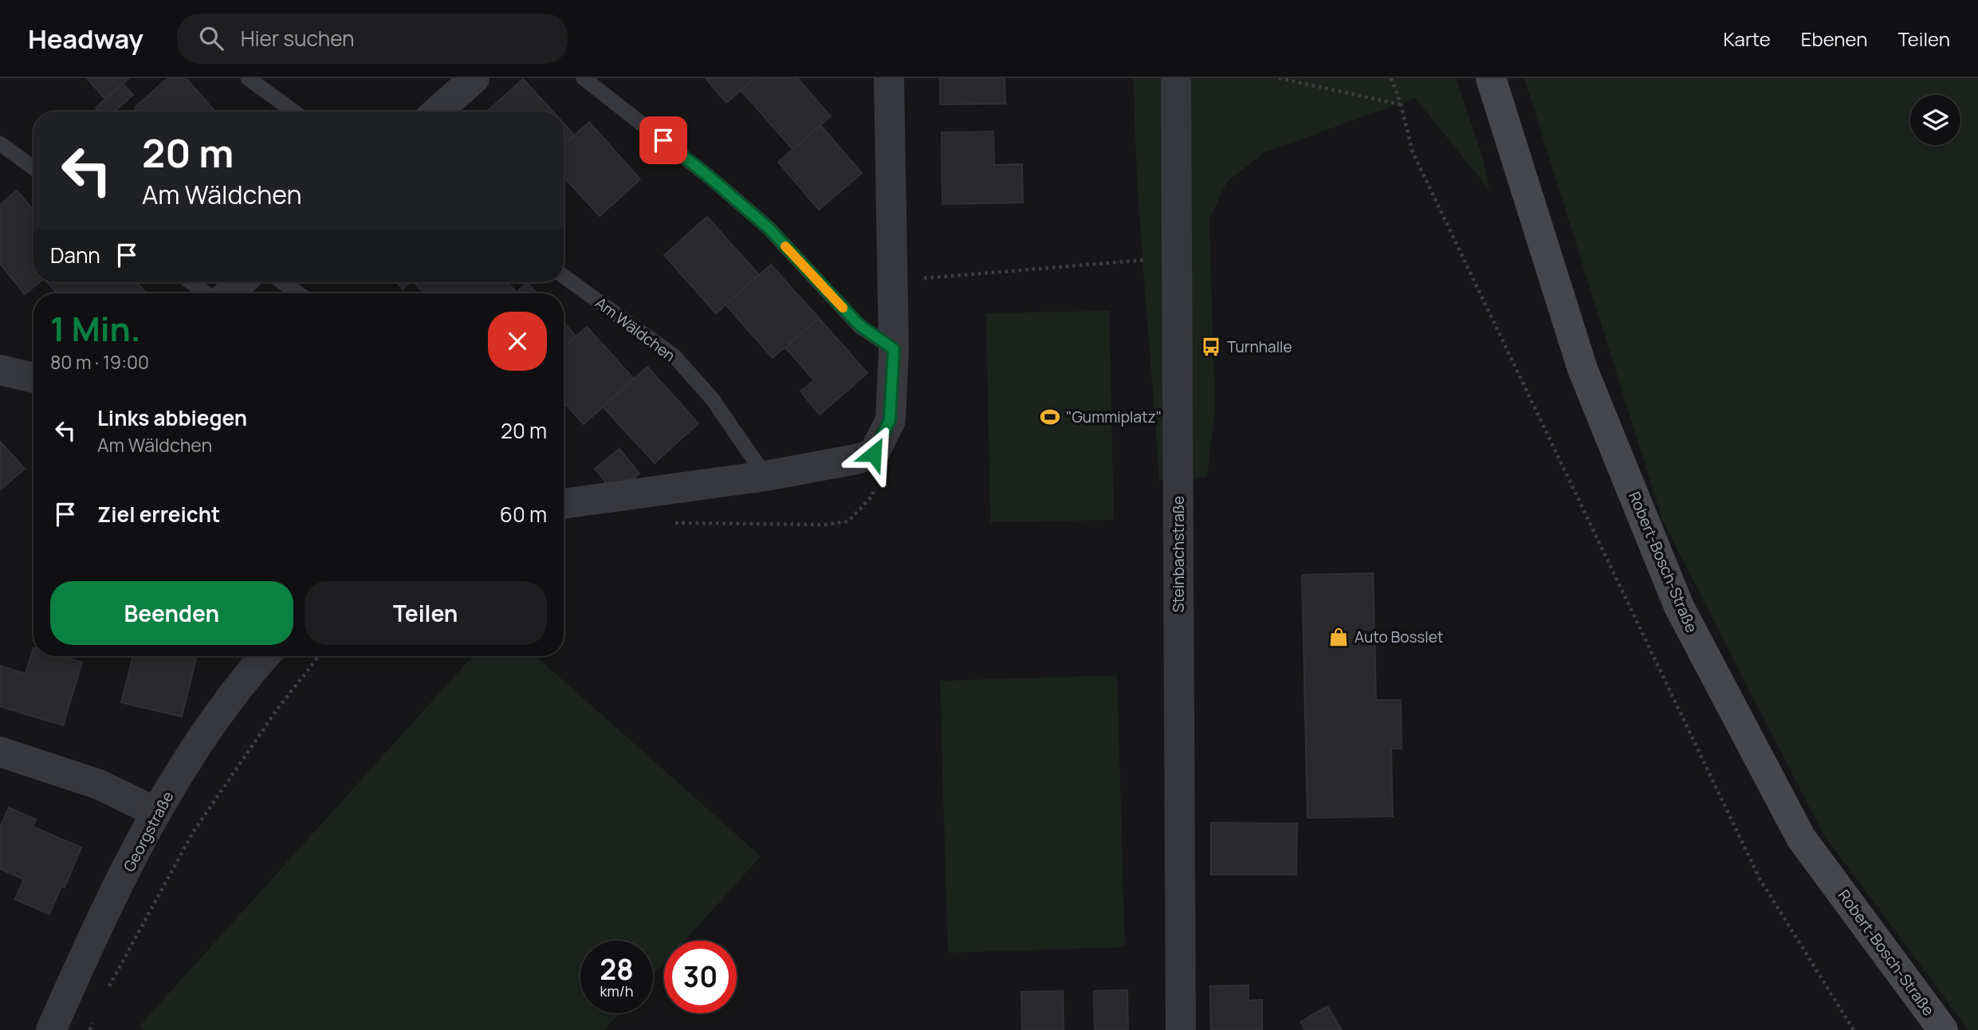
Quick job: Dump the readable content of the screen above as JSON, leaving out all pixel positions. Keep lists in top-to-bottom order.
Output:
{
  "streets": {
    "main road": ["Robert-Bosch-Straße"],
    "street": ["Steinbachstraße", "Georgstraße"],
    "lane": ["Am Wäldchen"]
  },
  "places": {
    "bus stop": ["Turnhalle"],
    "sports": ["\"Gummiplatz\""],
    "shop": ["Auto Bosslet"]
  },
  "page": {
    "header": "Headway",
    "search": "Hier suchen",
    "nav": ["Karte", "Ebenen", "Teilen"],
    "turn": ["20 m", "Am Wäldchen"],
    "then": "Dann",
    "heading": ["1 Min.", "80 m · 19:00"],
    "list": [
      {
        "name": "Links abbiegen",
        "note": "Am Wäldchen",
        "value": "20 m"
      },
      {
        "name": "Ziel erreicht",
        "value": "60 m"
      }
    ],
    "buttons": ["Beenden", "Teilen"],
    "speed": "28 km/h",
    "limit": "30"
  }
}
